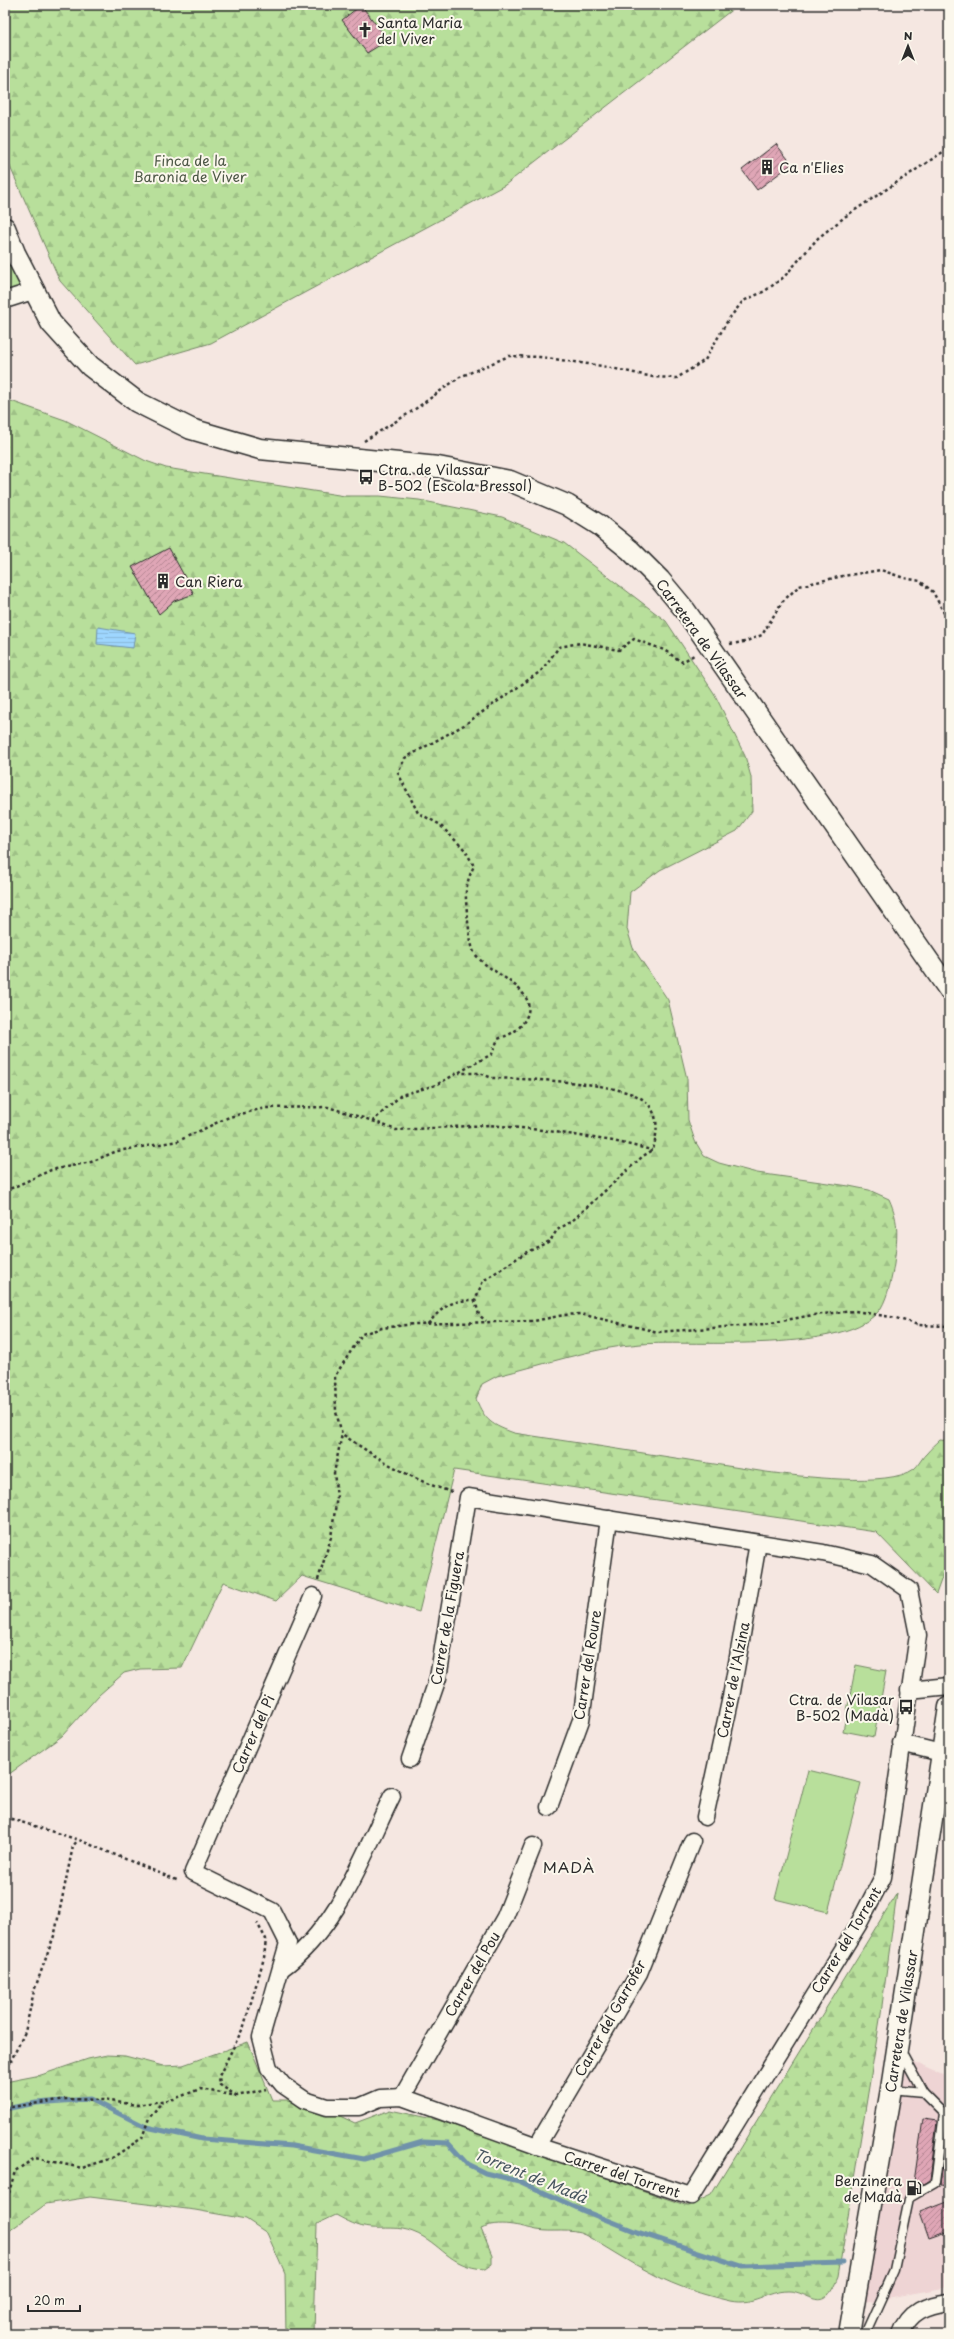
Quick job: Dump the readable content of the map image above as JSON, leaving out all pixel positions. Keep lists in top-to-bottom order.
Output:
{
  "streets": {
    "street": [
      "Carretera de Vilassar",
      "Carrer de la Figuera",
      "Carrer del Roure",
      "Carrer de l'Alzina",
      "Carrer del Pi",
      "Carrer del Torrent",
      "Carrer del Pou",
      "Carrer del Garrofer"
    ]
  },
  "crossings": [
    ["Carrer de la Figuera", "Carrer del Torrent"],
    ["Carrer del Roure", "Carrer del Torrent"],
    ["Carrer de l'Alzina", "Carrer del Torrent"],
    ["Carrer del Pi", "Carrer del Torrent"],
    ["Carrer del Torrent", "Carrer del Pou"],
    ["Carrer del Torrent", "Carrer del Garrofer"]
  ],
  "districts": ["MADÀ"],
  "water": ["Torrent de Madà"],
  "parks": ["Finca de la Baronia de Viver"],
  "places": {
    "church": ["Santa Maria del Viver"],
    "building": ["Ca n'Elies", "Can Riera"],
    "bus stop": ["Ctra. de Vilassar B-502 (Escola Bressol)", "Ctra. de Vilasar B-502 (Madà)"],
    "fuel station": ["Benzinera de Madà"]
  },
  "scale_bar": "20 m",
  "north": "top"
}
